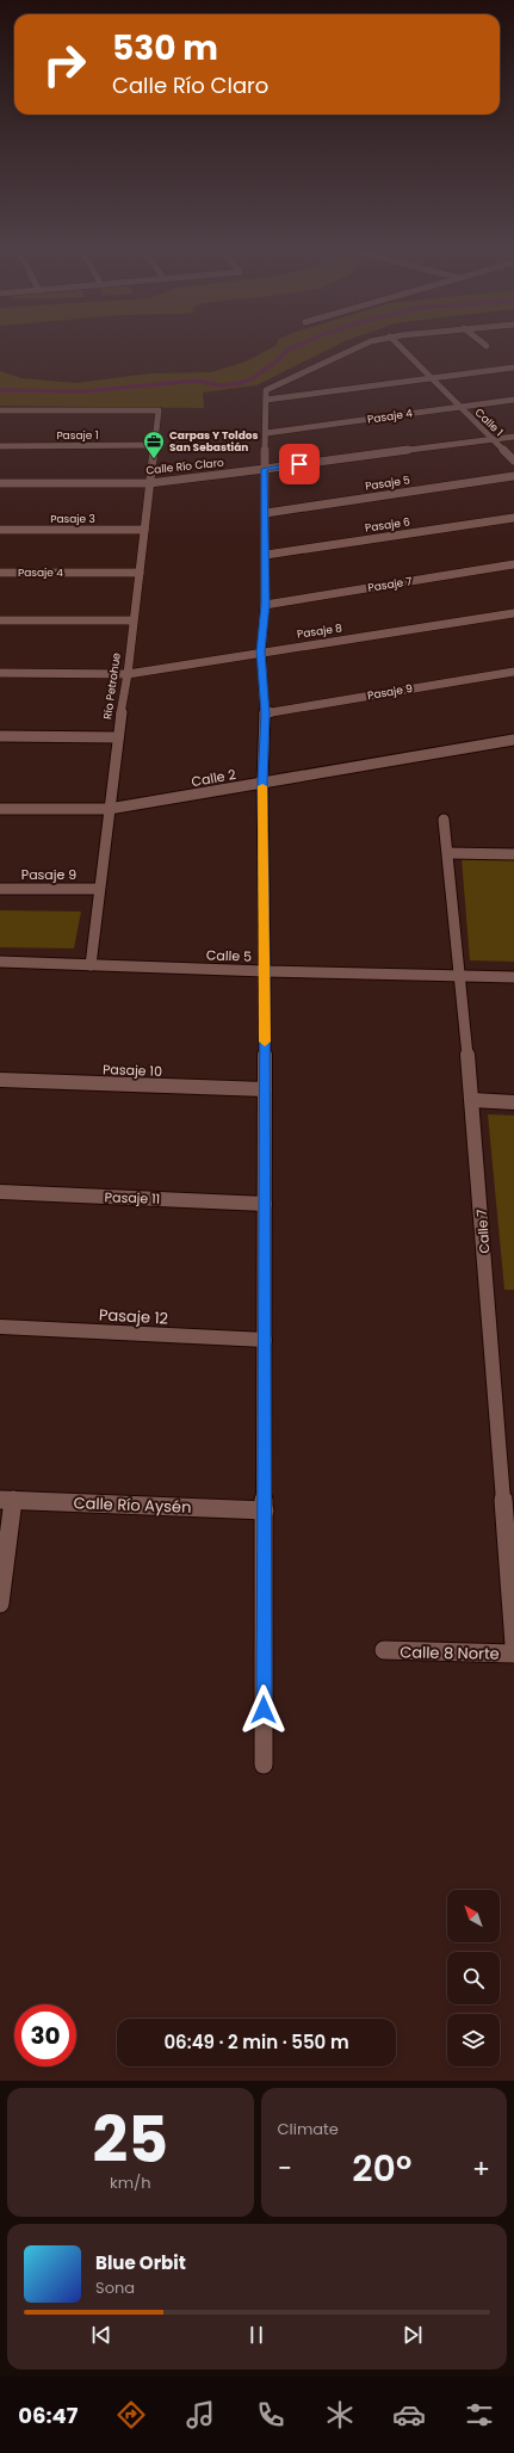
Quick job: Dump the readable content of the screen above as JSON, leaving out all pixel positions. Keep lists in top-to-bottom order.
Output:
{
  "streets": {
    "street": [
      "Pasaje 4",
      "Calle 1",
      "Pasaje 1",
      "Calle Río Claro",
      "Pasaje 5",
      "Pasaje 3",
      "Pasaje 6",
      "Pasaje 7",
      "Pasaje 8",
      "Río Petrohue",
      "Pasaje 9",
      "Calle 2",
      "Calle 5",
      "Pasaje 10",
      "Pasaje 11",
      "Calle 7",
      "Pasaje 12",
      "Calle Río Aysén",
      "Calle 8 Norte"
    ]
  },
  "crossings": [
    ["Pasaje 4", "Calle 1"],
    ["Pasaje 4", "Río Petrohue"],
    ["Calle 1", "Calle Río Claro"],
    ["Pasaje 1", "Río Petrohue"],
    ["Calle Río Claro", "Río Petrohue"],
    ["Pasaje 3", "Río Petrohue"],
    ["Pasaje 8", "Río Petrohue"],
    ["Río Petrohue", "Pasaje 9"],
    ["Río Petrohue", "Calle 2"],
    ["Río Petrohue", "Calle 5"],
    ["Calle 5", "Calle 7"]
  ],
  "places": {
    "office": ["Carpas Y Toldos San Sebastián"]
  },
  "north": "top left",
  "page": {
    "turn": ["530 m", "Calle Río Claro"],
    "limit": "30",
    "trip": "06:49 · 2 min · 550 m",
    "tile": [
      ["25", "km/h"],
      "Climate"
    ],
    "heat": ["−", "20°", "+"],
    "song": ["Blue Orbit", "Sona"],
    "tabs": "06:47"
  }
}
